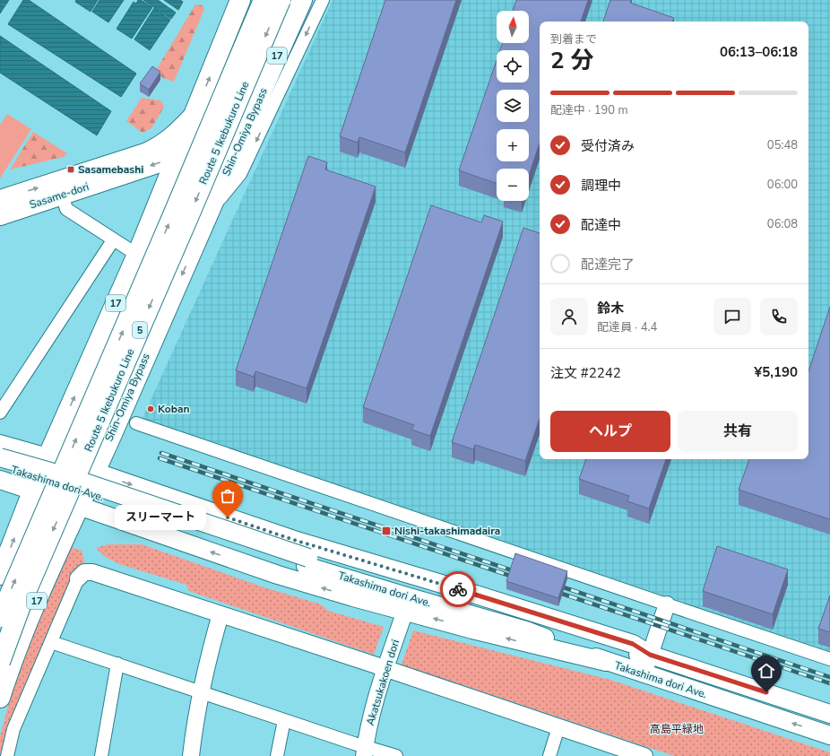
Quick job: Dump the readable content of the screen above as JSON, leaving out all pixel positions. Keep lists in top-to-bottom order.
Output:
{
  "streets": {
    "main road": [
      "17",
      "Shin-Omiya Bypass",
      "Route 5 Ikebukuro Line",
      "Sasame-dori",
      "5",
      "Takashima dori Ave."
    ],
    "street": ["Akatsukakoen dori"]
  },
  "crossings": [
    ["17", "Sasame-dori"],
    ["Shin-Omiya Bypass", "Sasame-dori"]
  ],
  "parks": ["高島平緑地"],
  "places": {
    "transit": ["Sasamebashi", "Nishi-takashimadaira"],
    "other": ["Koban", "スリーマート"]
  },
  "north": "top",
  "page": {
    "map_buttons": ["+", "−"],
    "heading": ["2 分", "到着まで", "06:13–06:18"],
    "panel": [
      "鈴木",
      "配達員 · 4.4",
      "注文 #2242",
      "¥5,190"
    ],
    "bar": "配達中 · 190 m",
    "list": [
      ["受付済み", "05:48"],
      ["調理中", "06:00"],
      ["配達中", "06:08"],
      "配達完了"
    ],
    "buttons": ["ヘルプ", "共有"],
    "bubble": "スリーマート"
  }
}
